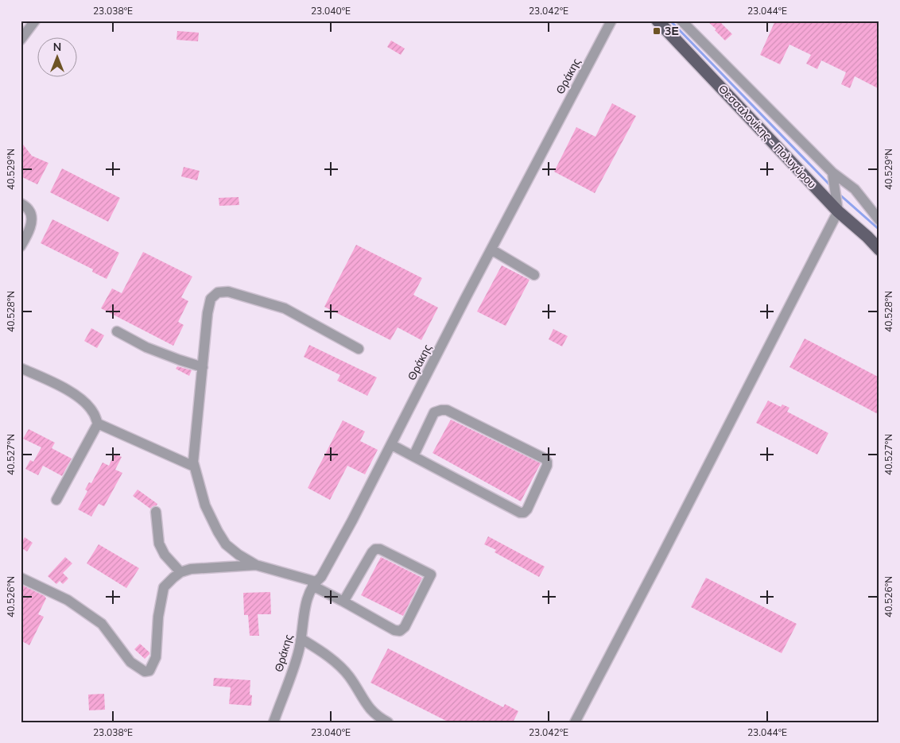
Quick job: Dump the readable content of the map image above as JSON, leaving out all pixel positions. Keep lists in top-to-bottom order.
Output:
{
  "streets": {
    "main road": ["Θεσσαλονίκης - Πολυγύρου"],
    "street": ["Θράκης"]
  },
  "places": {
    "transit": ["3Ε"]
  },
  "north": "top",
  "coordinates": [
    "23.038°E",
    "23.040°E",
    "23.042°E",
    "23.044°E",
    "40.529°N",
    "40.528°N",
    "40.527°N",
    "40.526°N"
  ]
}
